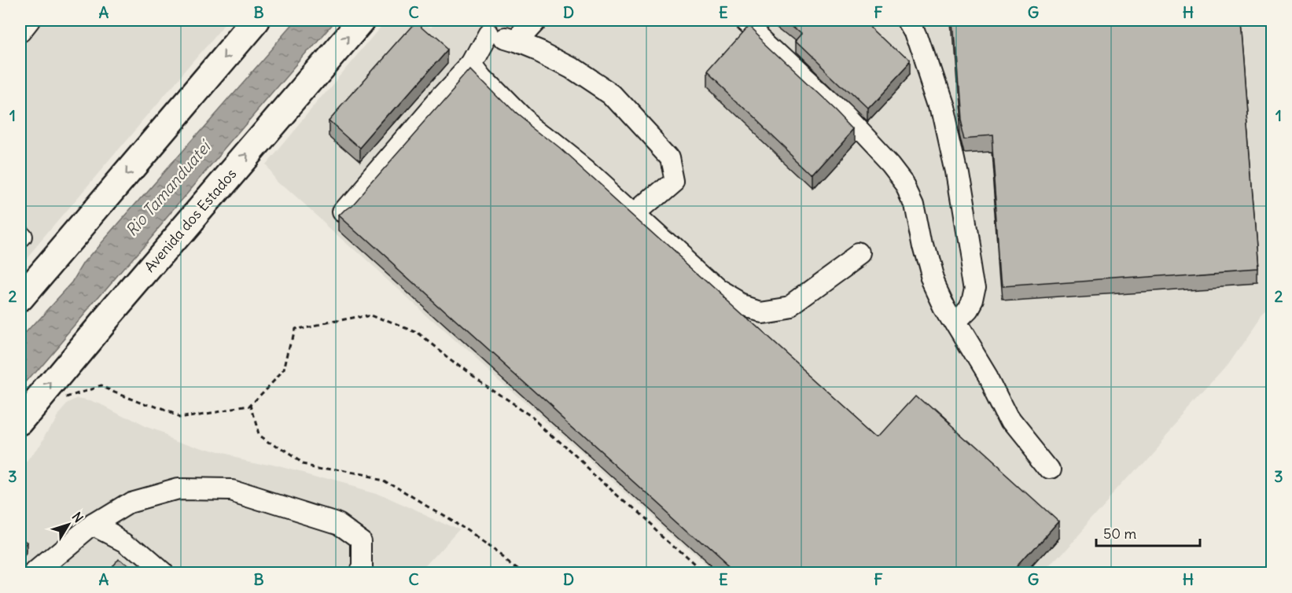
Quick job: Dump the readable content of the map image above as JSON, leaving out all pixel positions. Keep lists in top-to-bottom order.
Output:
{
  "streets": {
    "highway": ["Avenida dos Estados"]
  },
  "water": ["Rio Tamanduateí"],
  "scale_bar": "50 m",
  "north": "top right",
  "grid": {
    "columns": [
      "A",
      "B",
      "C",
      "D",
      "E",
      "F",
      "G",
      "H"
    ],
    "rows": ["1", "2", "3"]
  }
}
